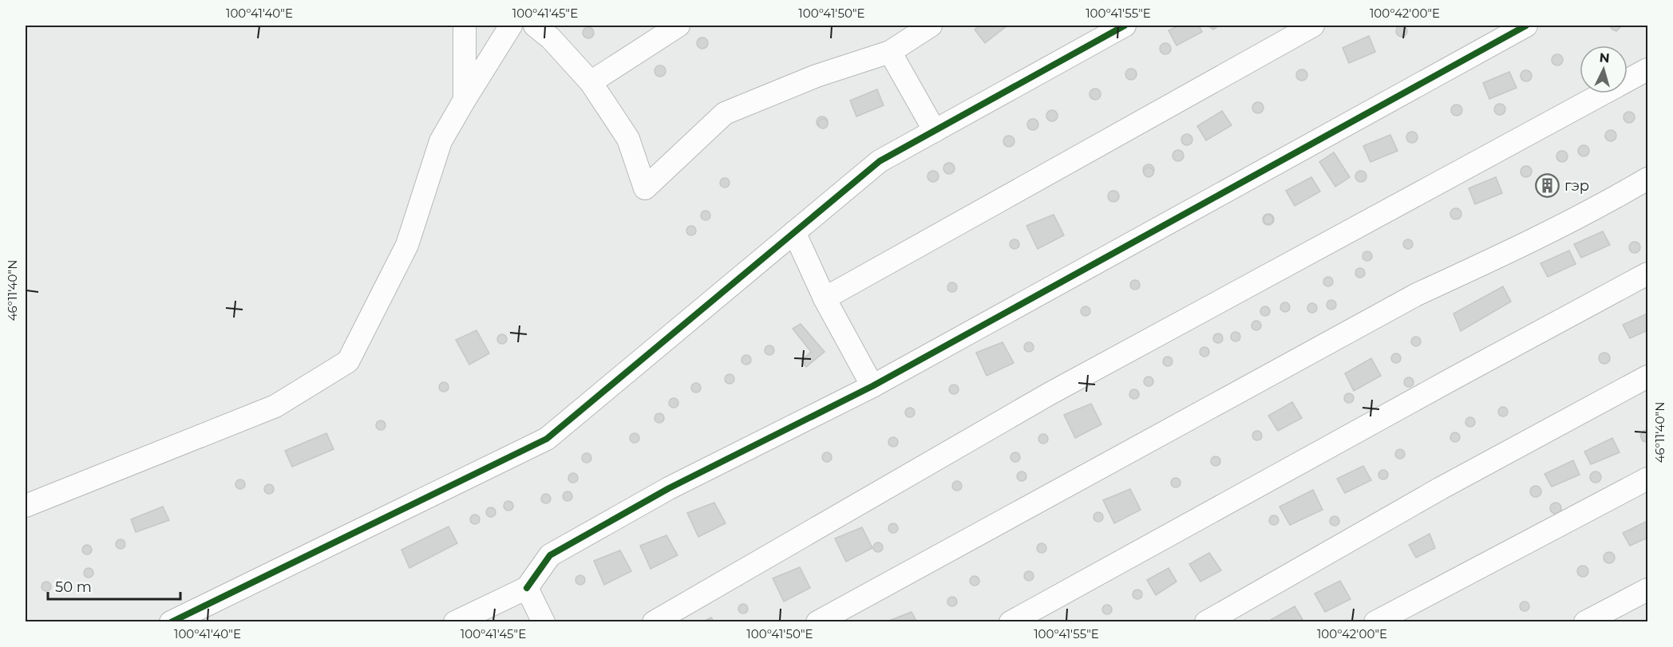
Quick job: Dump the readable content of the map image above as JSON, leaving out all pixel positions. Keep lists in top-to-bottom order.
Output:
{
  "places": {
    "building": ["гэр"]
  },
  "scale_bar": "50 m",
  "north": "top",
  "coordinates": [
    "100°41'40\"E",
    "100°41'45\"E",
    "100°41'50\"E",
    "100°41'55\"E",
    "100°42'00\"E",
    "46°11'40\"N"
  ]
}
